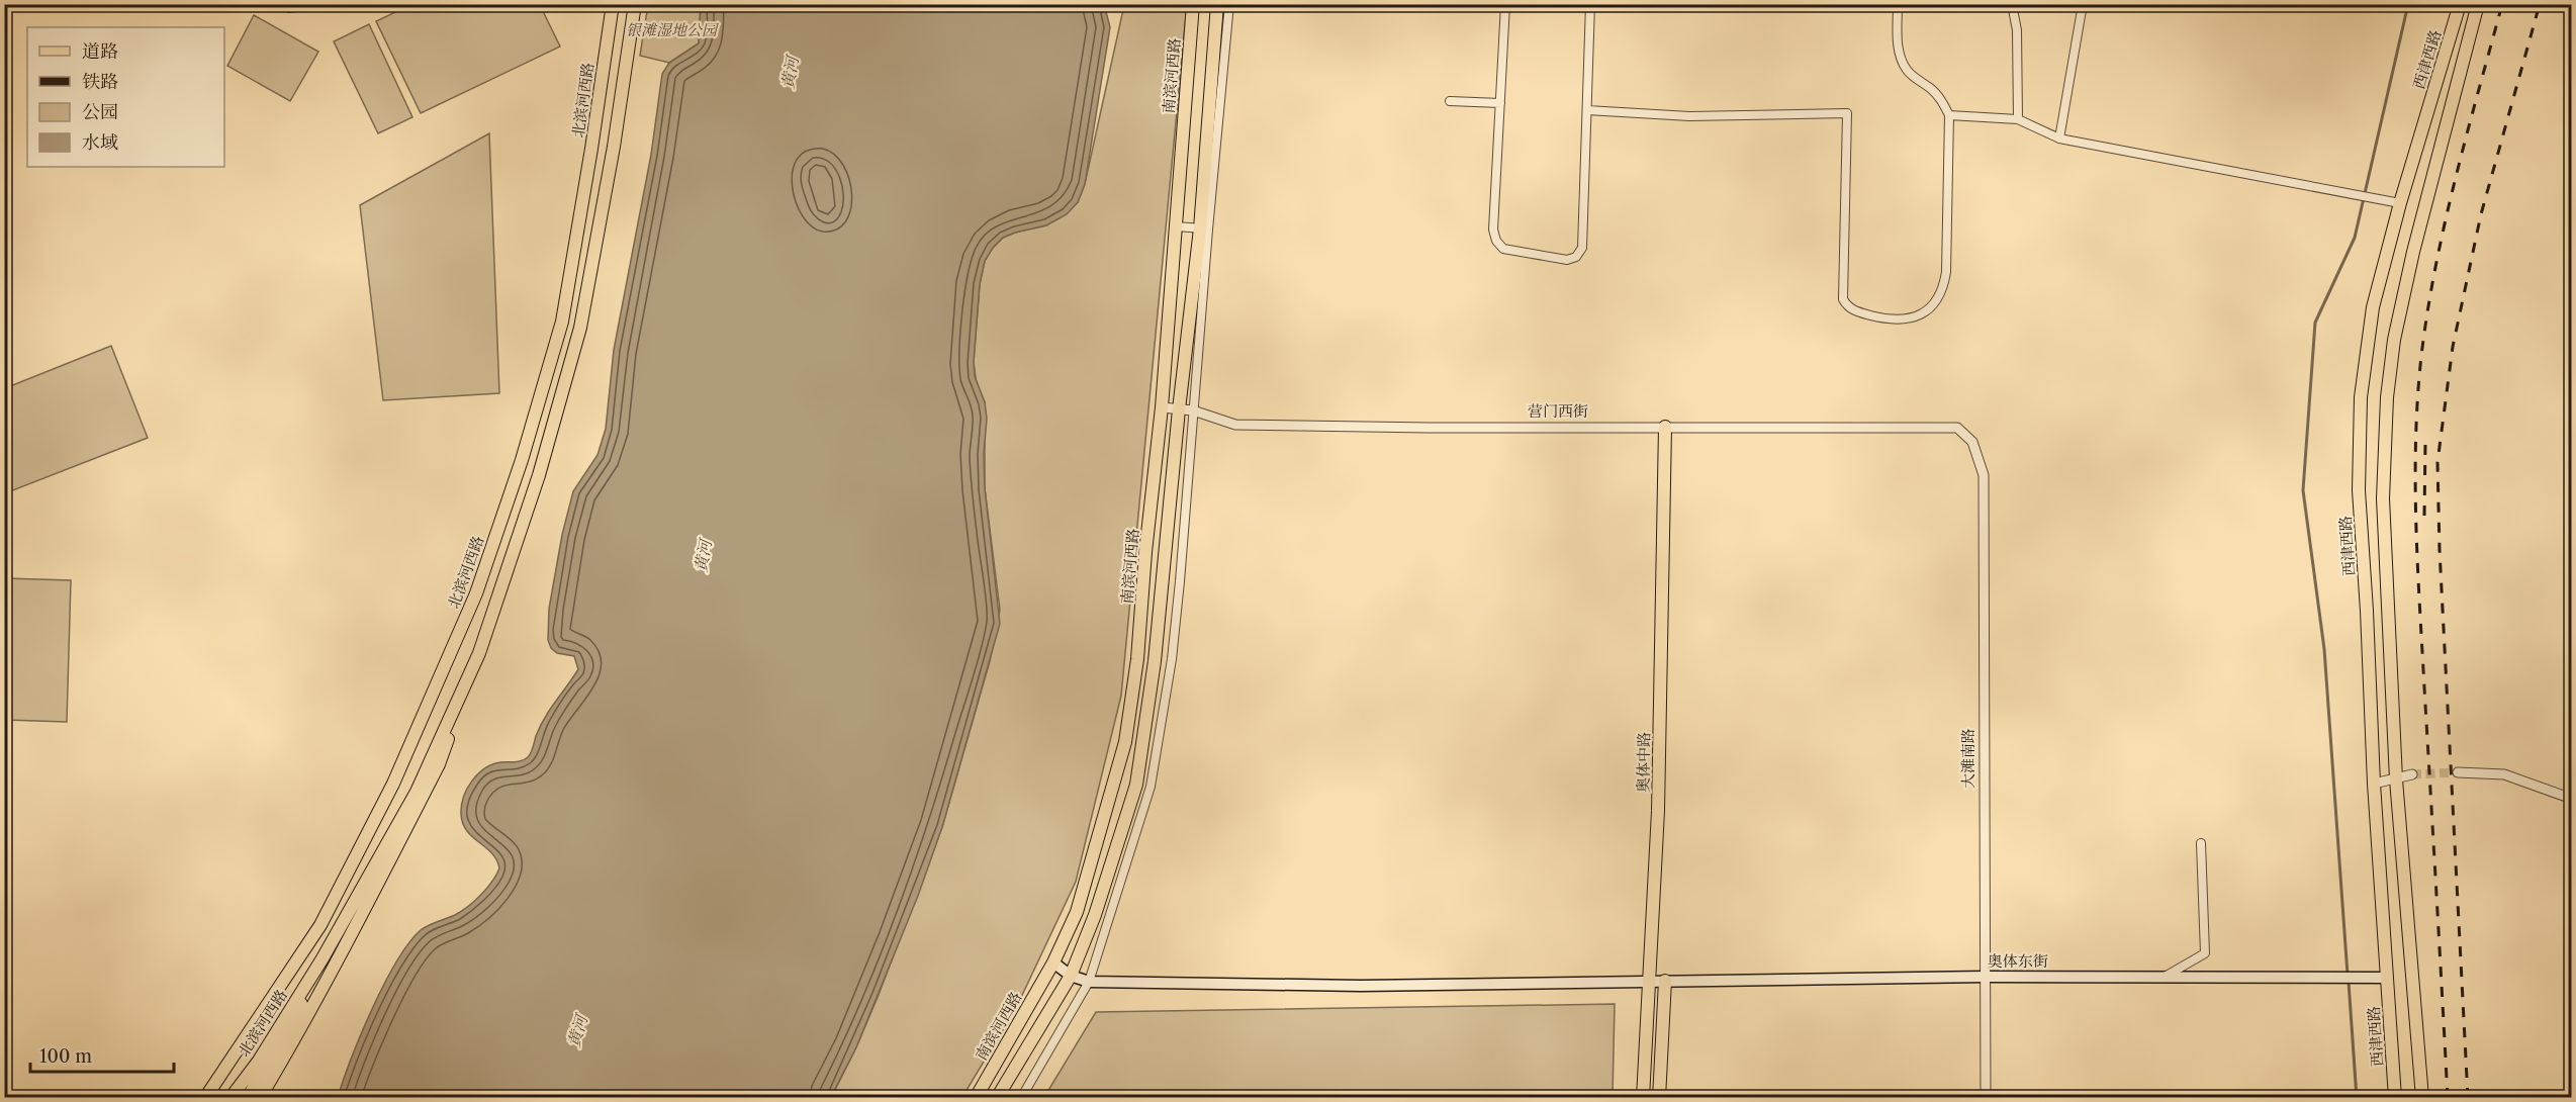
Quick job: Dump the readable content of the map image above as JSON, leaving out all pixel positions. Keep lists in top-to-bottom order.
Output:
{
  "streets": {
    "main road": [
      "西津西路",
      "南滨河西路",
      "北滨河西路",
      "奥体中路",
      "奥体东街"
    ],
    "street": ["营门西街", "大滩南路"]
  },
  "crossings": [
    ["西津西路", "奥体东街"],
    ["南滨河西路", "营门西街"],
    ["南滨河西路", "奥体东街"],
    ["营门西街", "大滩南路"],
    ["营门西街", "奥体中路"],
    ["大滩南路", "奥体东街"],
    ["奥体中路", "奥体东街"]
  ],
  "water": ["黄河"],
  "parks": ["银滩湿地公园"],
  "legend": [
    "道路",
    "铁路",
    "公园",
    "水域"
  ],
  "scale_bar": "100 m"
}
